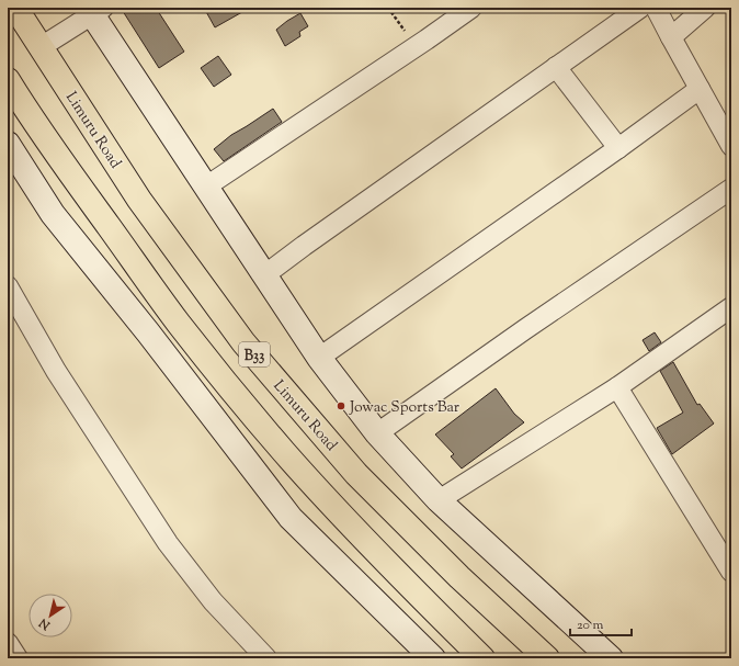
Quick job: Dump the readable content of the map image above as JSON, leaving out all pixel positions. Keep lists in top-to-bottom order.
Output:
{
  "streets": {
    "highway": ["Limuru Road", "B33"]
  },
  "places": ["Jowac Sports Bar"],
  "scale_bar": "20 m",
  "north": "bottom left"
}
